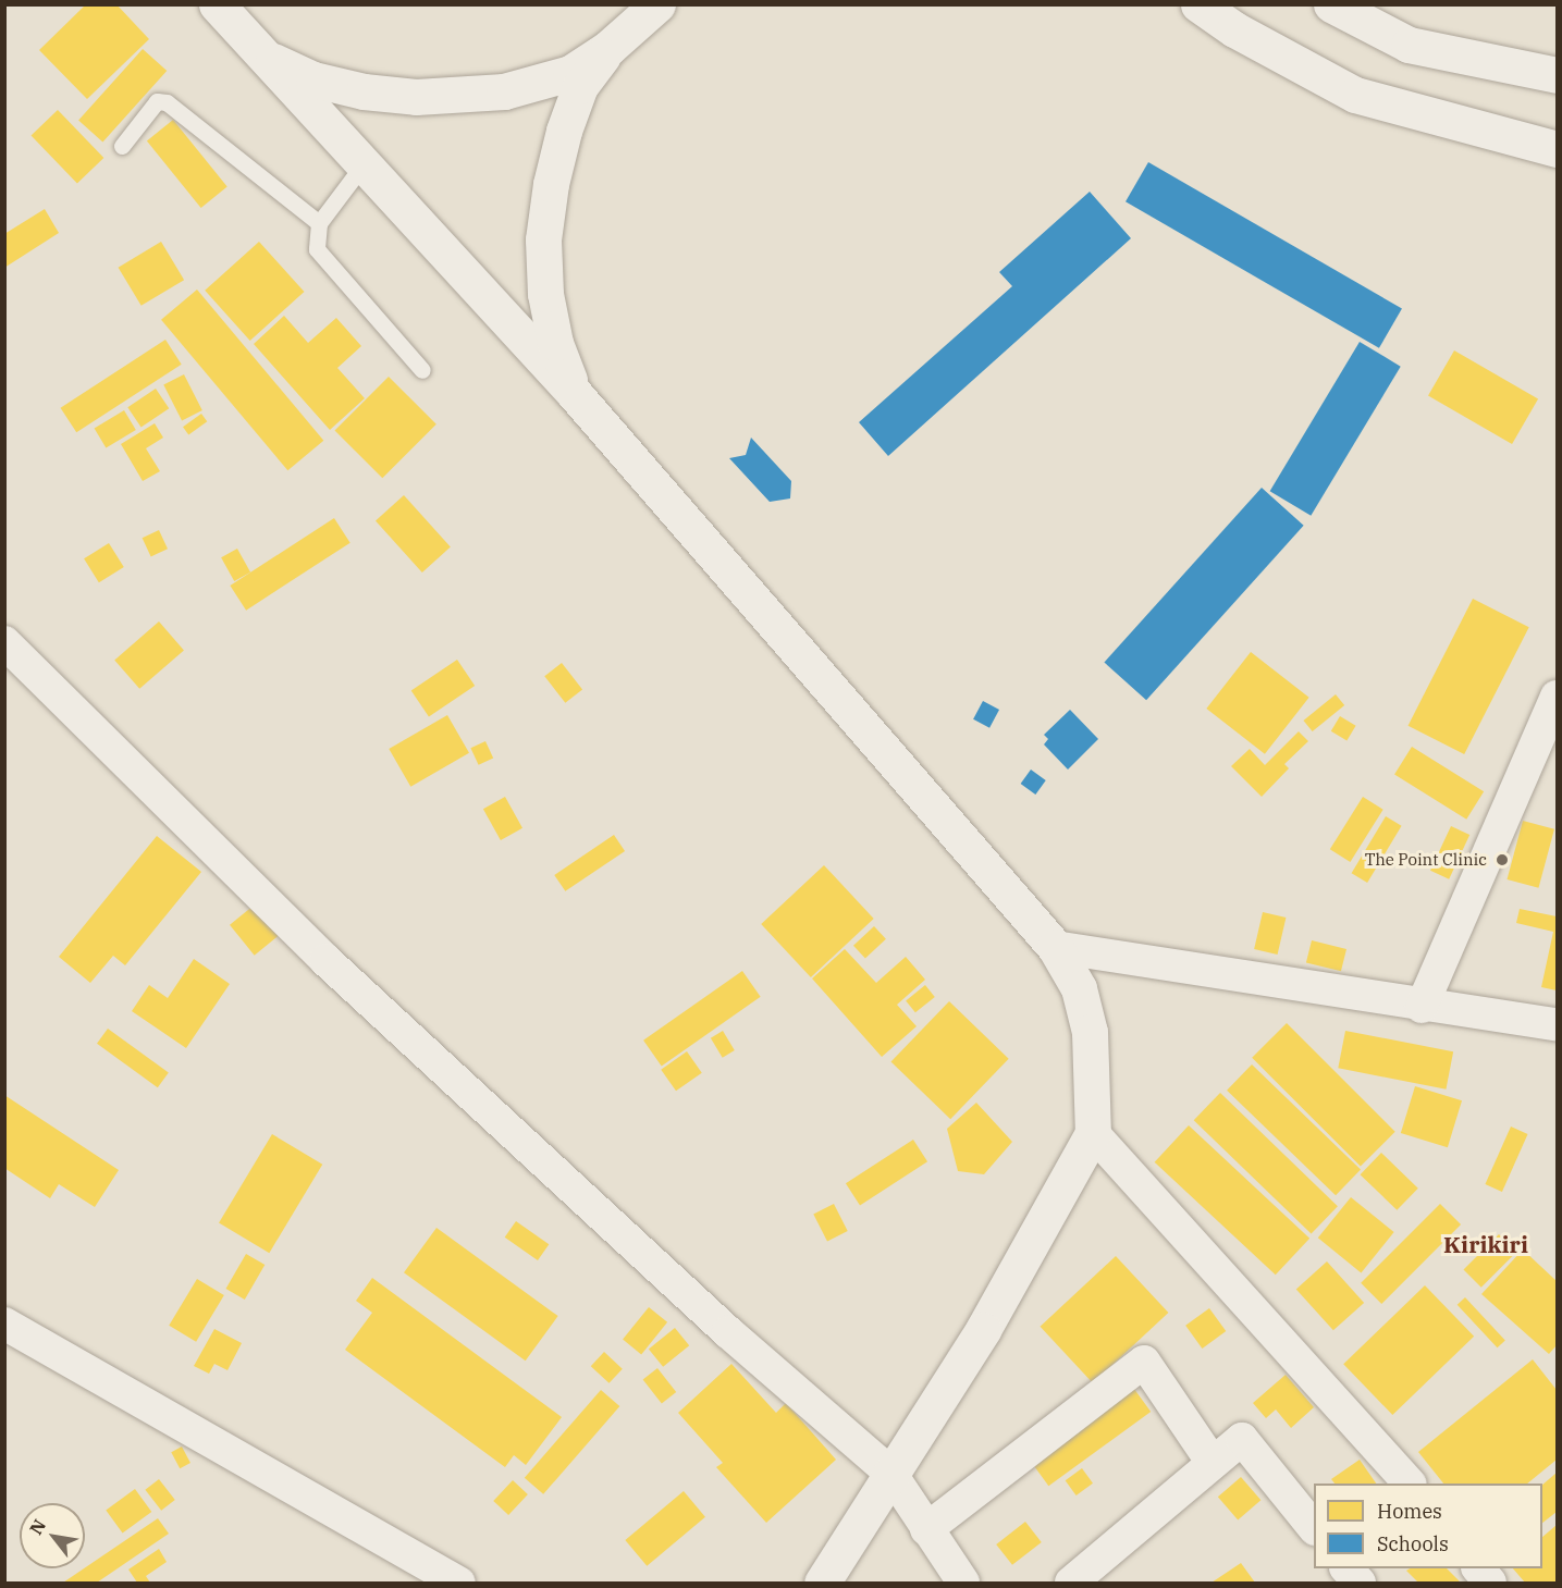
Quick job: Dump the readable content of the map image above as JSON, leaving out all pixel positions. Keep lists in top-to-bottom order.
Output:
{
  "districts": ["Kirikiri"],
  "places": ["The Point Clinic"],
  "legend": ["Homes", "Schools"],
  "north": "top left"
}
